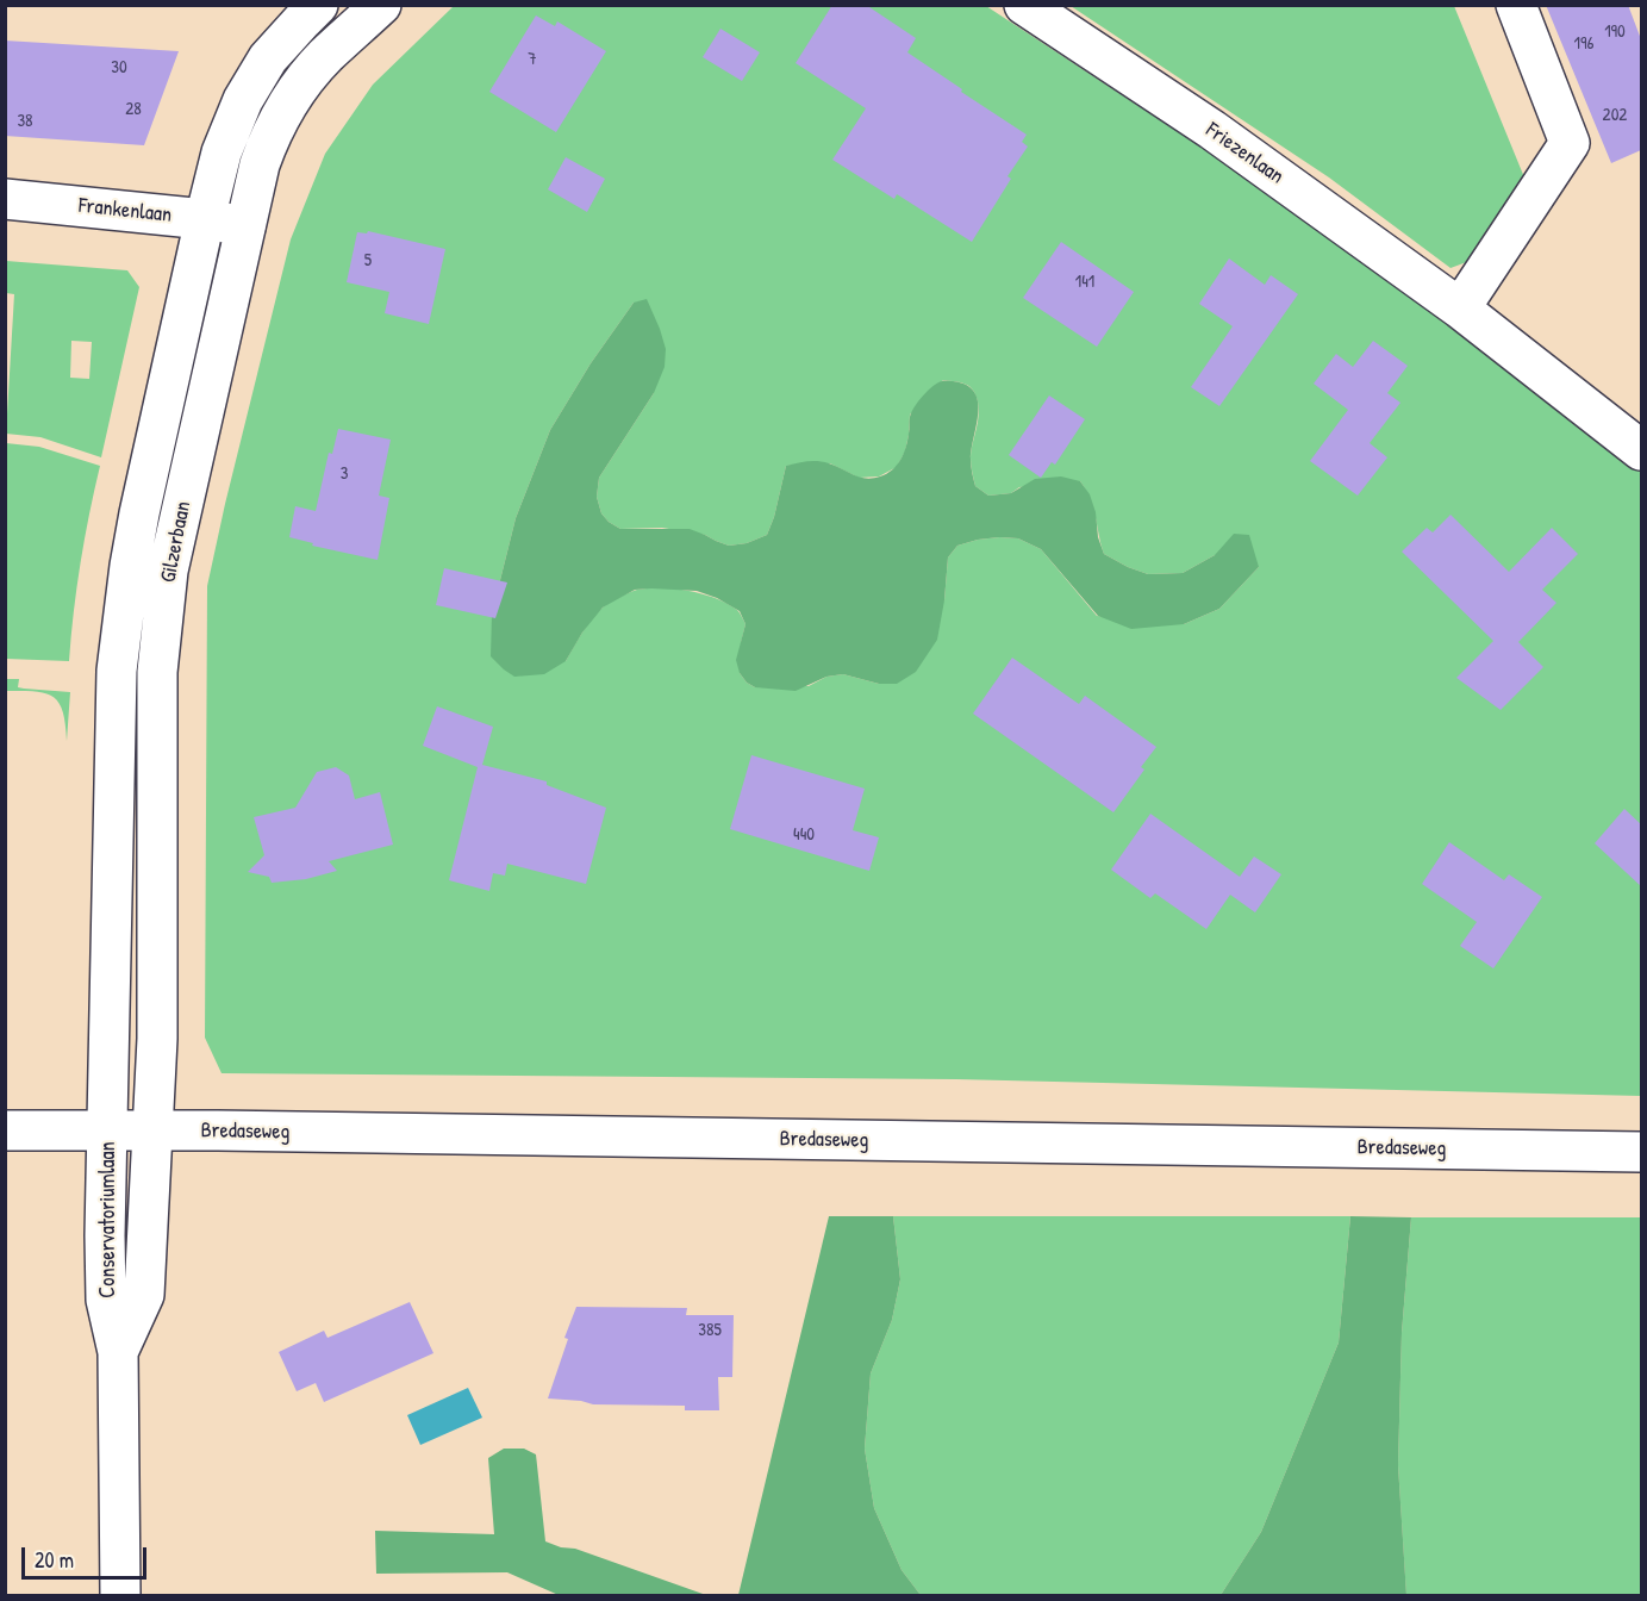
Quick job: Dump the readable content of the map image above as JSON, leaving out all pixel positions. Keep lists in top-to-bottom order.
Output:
{
  "streets": {
    "street": [
      "Friezenlaan",
      "Frankenlaan",
      "Gilzerbaan",
      "Bredaseweg",
      "Conservatoriumlaan"
    ]
  },
  "crossings": [
    ["Frankenlaan", "Gilzerbaan"],
    ["Gilzerbaan", "Bredaseweg"],
    ["Gilzerbaan", "Conservatoriumlaan"],
    ["Bredaseweg", "Conservatoriumlaan"]
  ],
  "house_numbers": [
    "190",
    "196",
    "7",
    "30",
    "28",
    "202",
    "38",
    "5",
    "141",
    "3",
    "440",
    "385"
  ],
  "scale_bar": "20 m"
}
